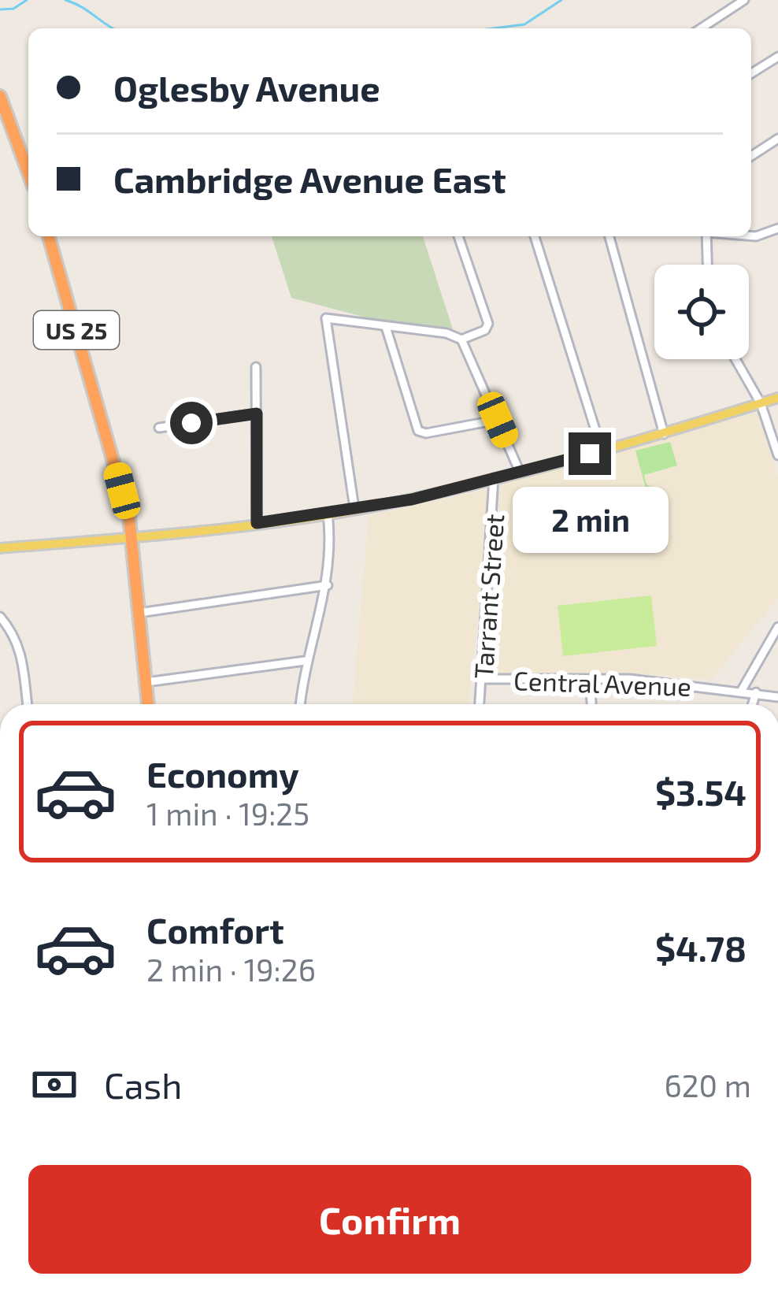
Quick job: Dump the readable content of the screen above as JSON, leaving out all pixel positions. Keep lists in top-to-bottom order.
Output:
{
  "streets": {
    "highway": ["US 25"],
    "street": ["Tarrant Street", "Central Avenue"]
  },
  "crossings": [
    ["Tarrant Street", "Central Avenue"]
  ],
  "page": {
    "banner": ["Oglesby Avenue", "Cambridge Avenue East"],
    "bubble": "2 min",
    "list": [
      {
        "name": "Economy",
        "note": "1 min · 19:25",
        "value": "$3.54"
      },
      {
        "name": "Comfort",
        "note": "2 min · 19:26",
        "value": "$4.78"
      }
    ],
    "pay": ["Cash", "620 m"],
    "buttons": "Confirm"
  }
}
